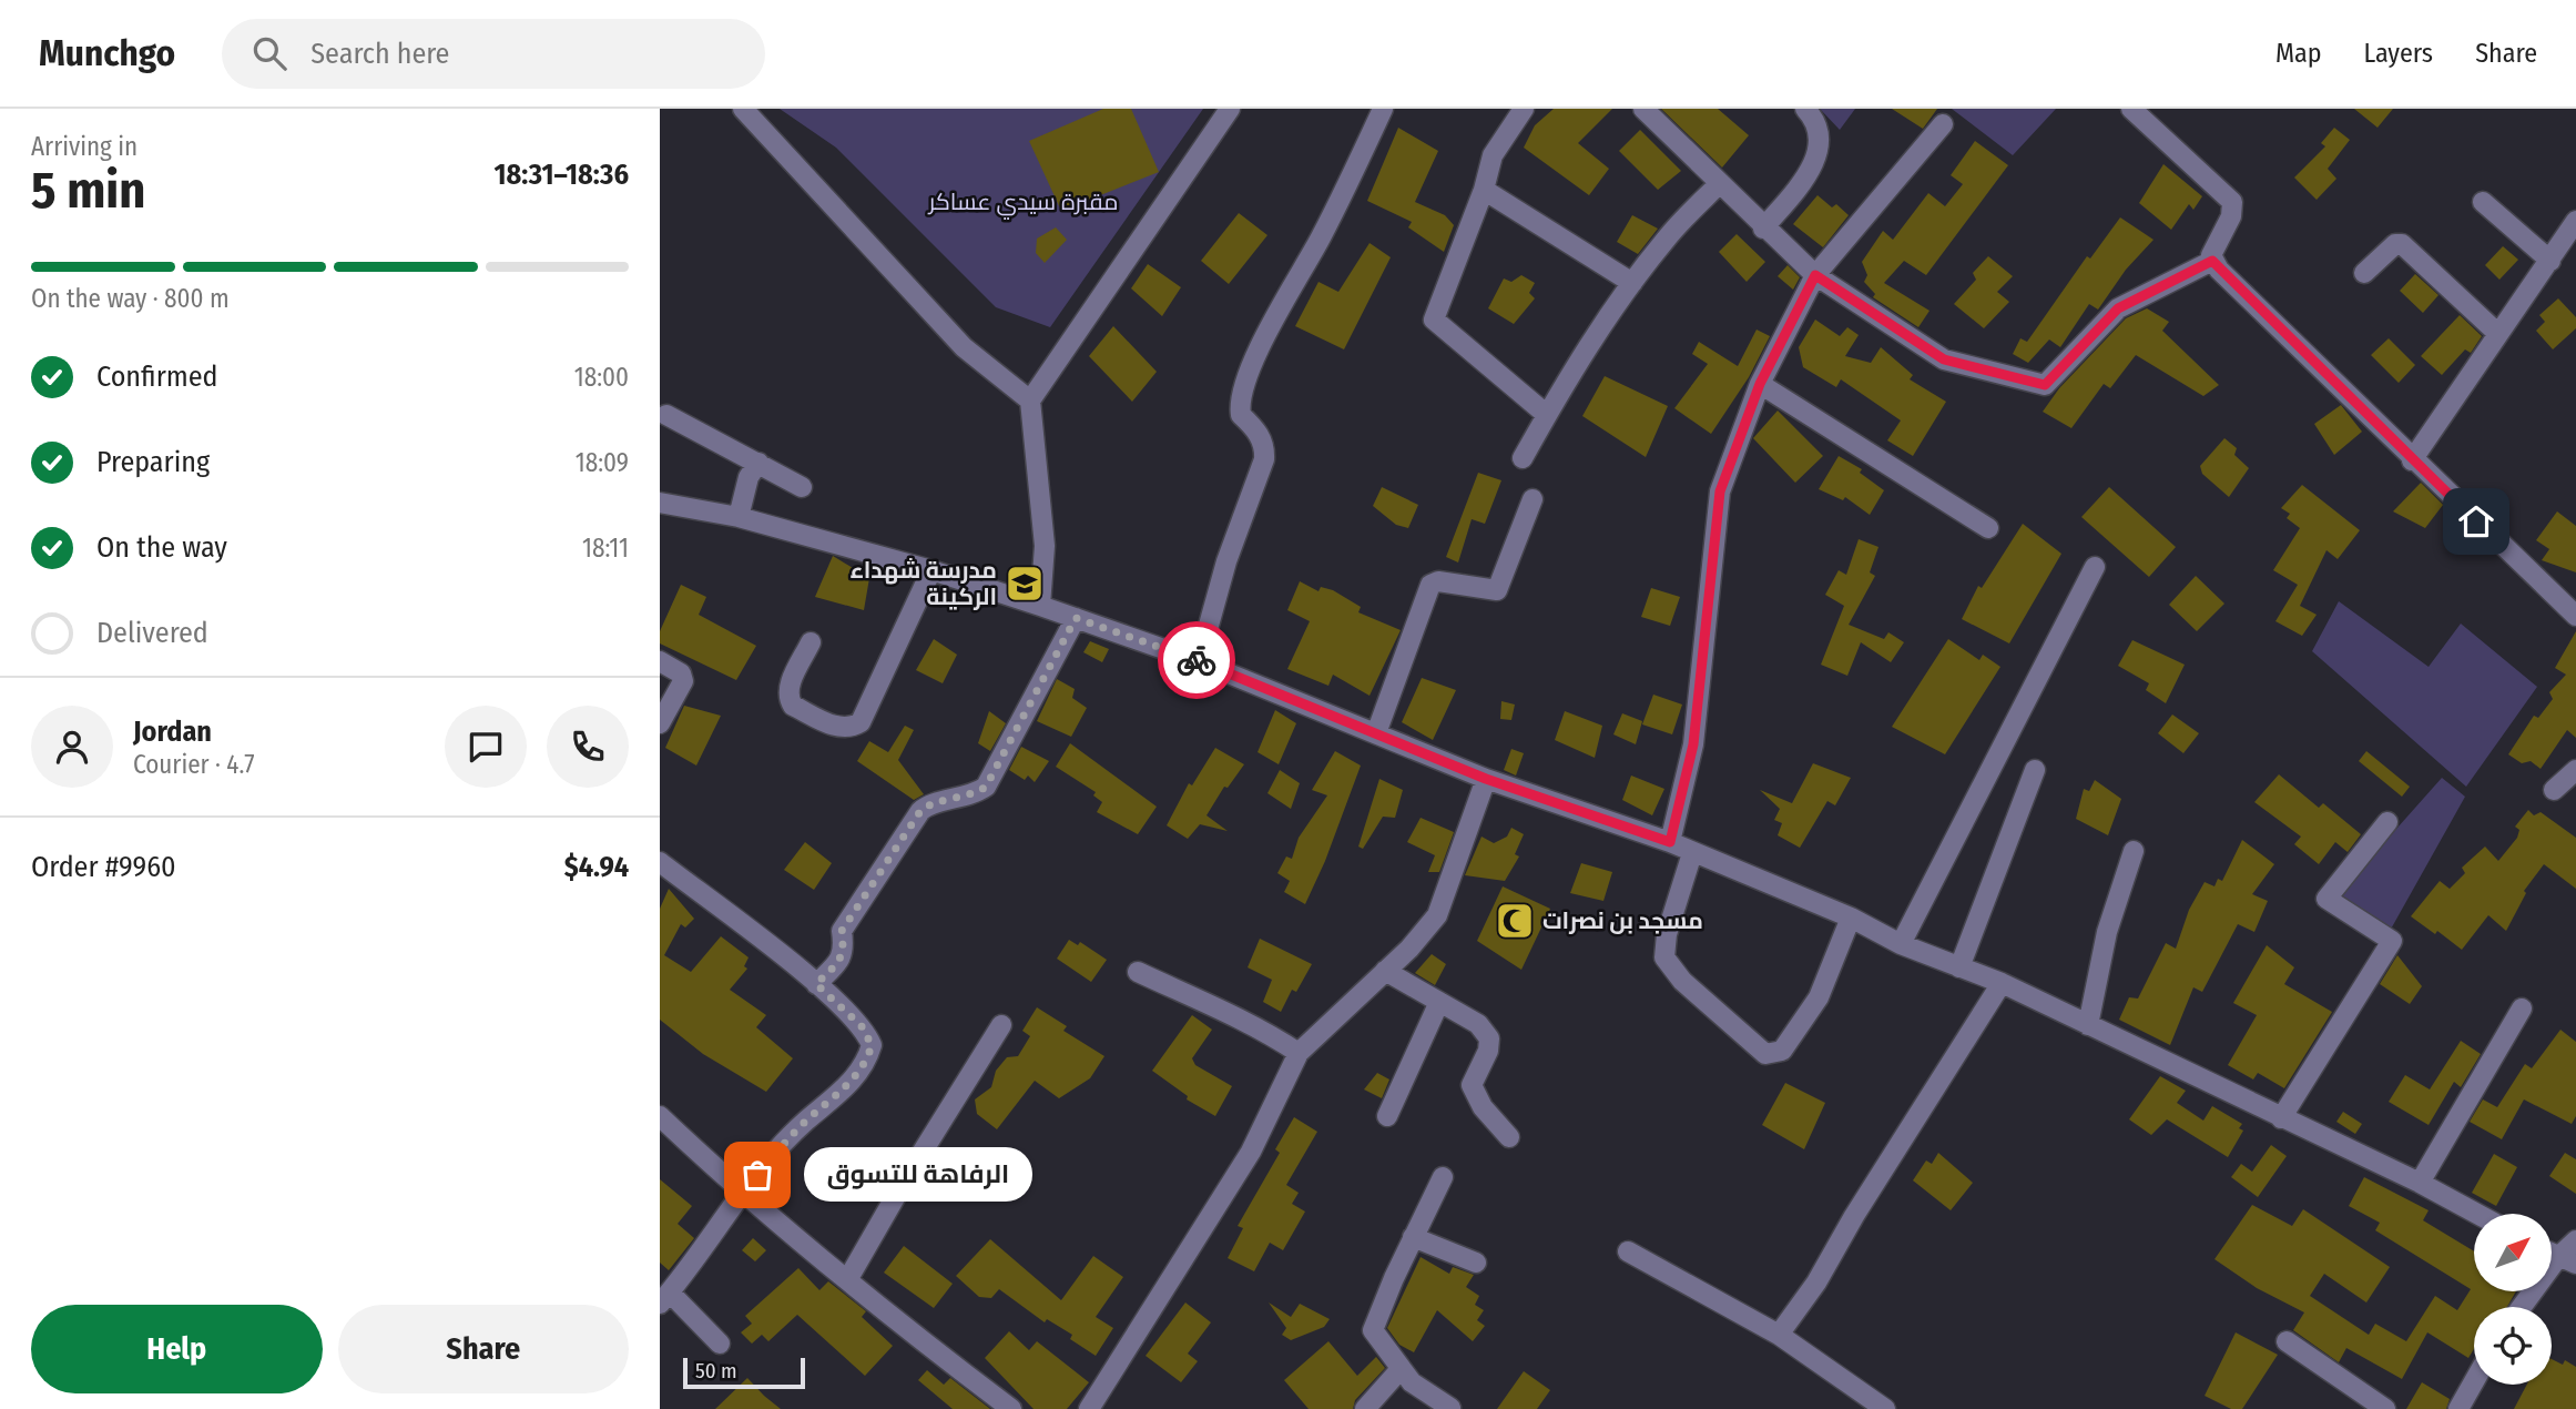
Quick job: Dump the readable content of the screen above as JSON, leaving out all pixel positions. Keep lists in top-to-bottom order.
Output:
{
  "parks": ["مقبرة سيدي عساكر"],
  "places": {
    "school or university": ["مدرسة شهداء الركينة"],
    "mosque": ["مسجد بن نصرات"],
    "other": ["الرفاهة للتسوق"]
  },
  "scale_bar": "50 m",
  "north": "top right",
  "page": {
    "header": "Munchgo",
    "search": "Search here",
    "nav": ["Map", "Layers", "Share"],
    "heading": ["5 min", "Arriving in", "18:31–18:36"],
    "panel": [
      "Jordan",
      "Courier · 4.7",
      "Order #9960",
      "$4.94"
    ],
    "bar": "On the way · 800 m",
    "list": [
      ["Confirmed", "18:00"],
      ["Preparing", "18:09"],
      ["On the way", "18:11"],
      "Delivered"
    ],
    "bubble": "الرفاهة للتسوق",
    "buttons": ["Help", "Share"],
    "scale": "50 m"
  }
}
